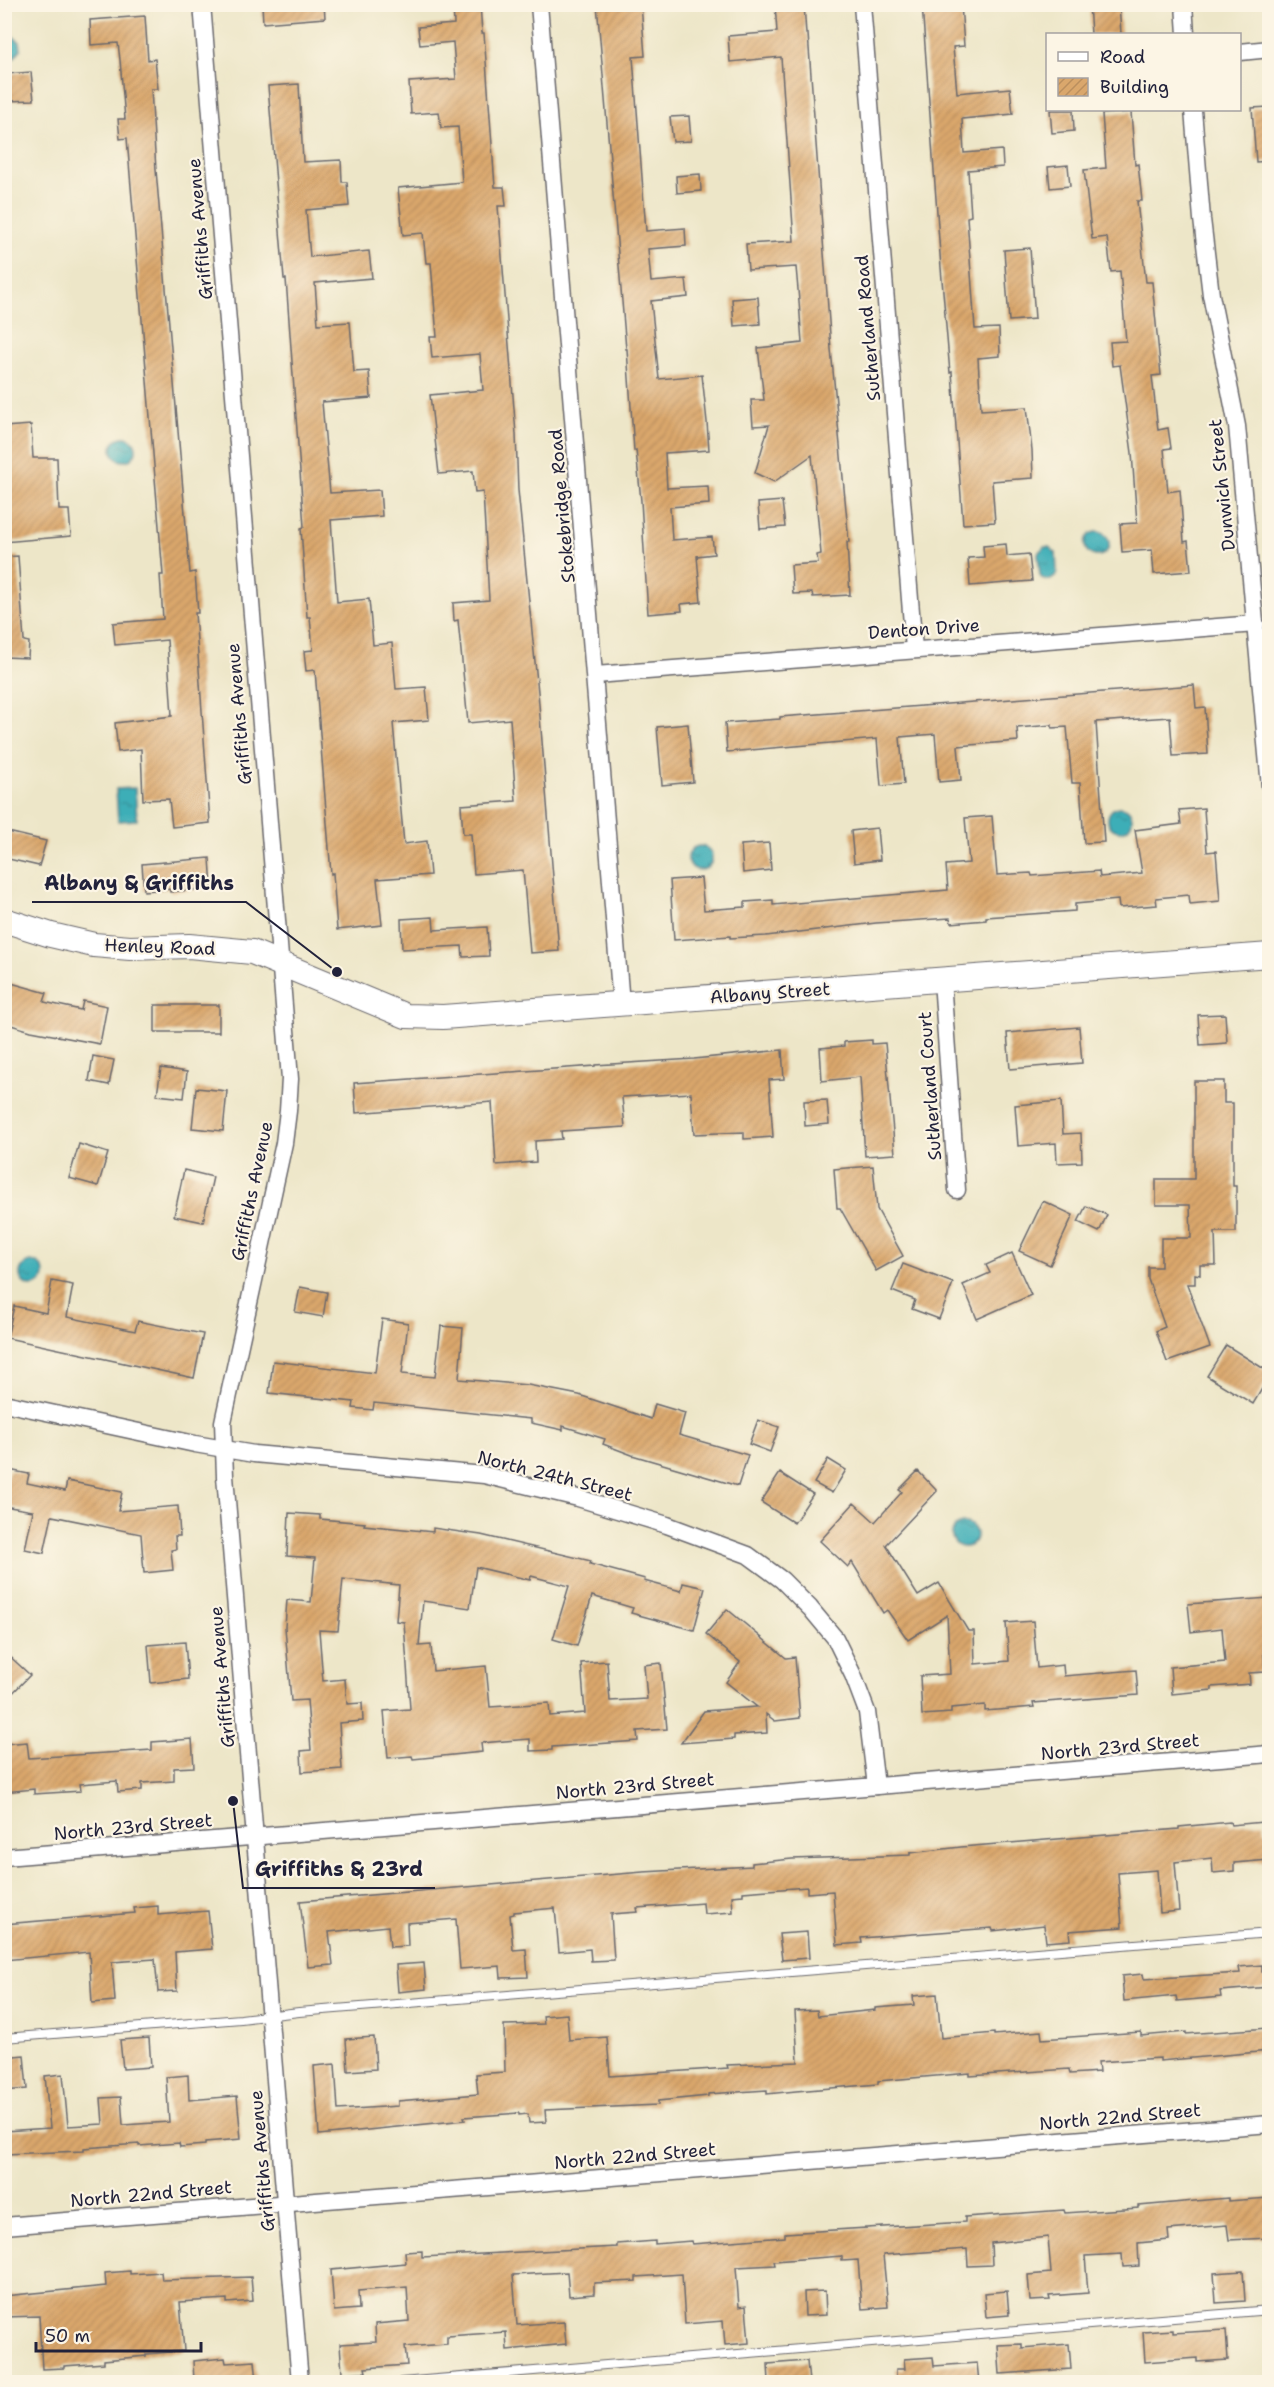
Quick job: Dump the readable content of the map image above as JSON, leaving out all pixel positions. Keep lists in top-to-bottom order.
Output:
{
  "streets": {
    "street": [
      "Griffiths Avenue",
      "Sutherland Road",
      "Dunwich Street",
      "Stokebridge Road",
      "Denton Drive",
      "Henley Road",
      "Albany Street",
      "Sutherland Court",
      "North 24th Street",
      "North 23rd Street",
      "North 22nd Street"
    ]
  },
  "crossings": [
    ["Griffiths Avenue", "Henley Road"],
    ["Griffiths Avenue", "Albany Street"],
    ["Griffiths Avenue", "North 24th Street"],
    ["Griffiths Avenue", "North 23rd Street"],
    ["Griffiths Avenue", "North 22nd Street"],
    ["Sutherland Road", "Denton Drive"],
    ["Dunwich Street", "Denton Drive"],
    ["Stokebridge Road", "Denton Drive"],
    ["Stokebridge Road", "Albany Street"],
    ["Henley Road", "Albany Street"],
    ["Albany Street", "Sutherland Court"],
    ["North 24th Street", "North 23rd Street"]
  ],
  "places": ["Albany & Griffiths", "Griffiths & 23rd"],
  "legend": ["Road", "Building"],
  "scale_bar": "50 m"
}
